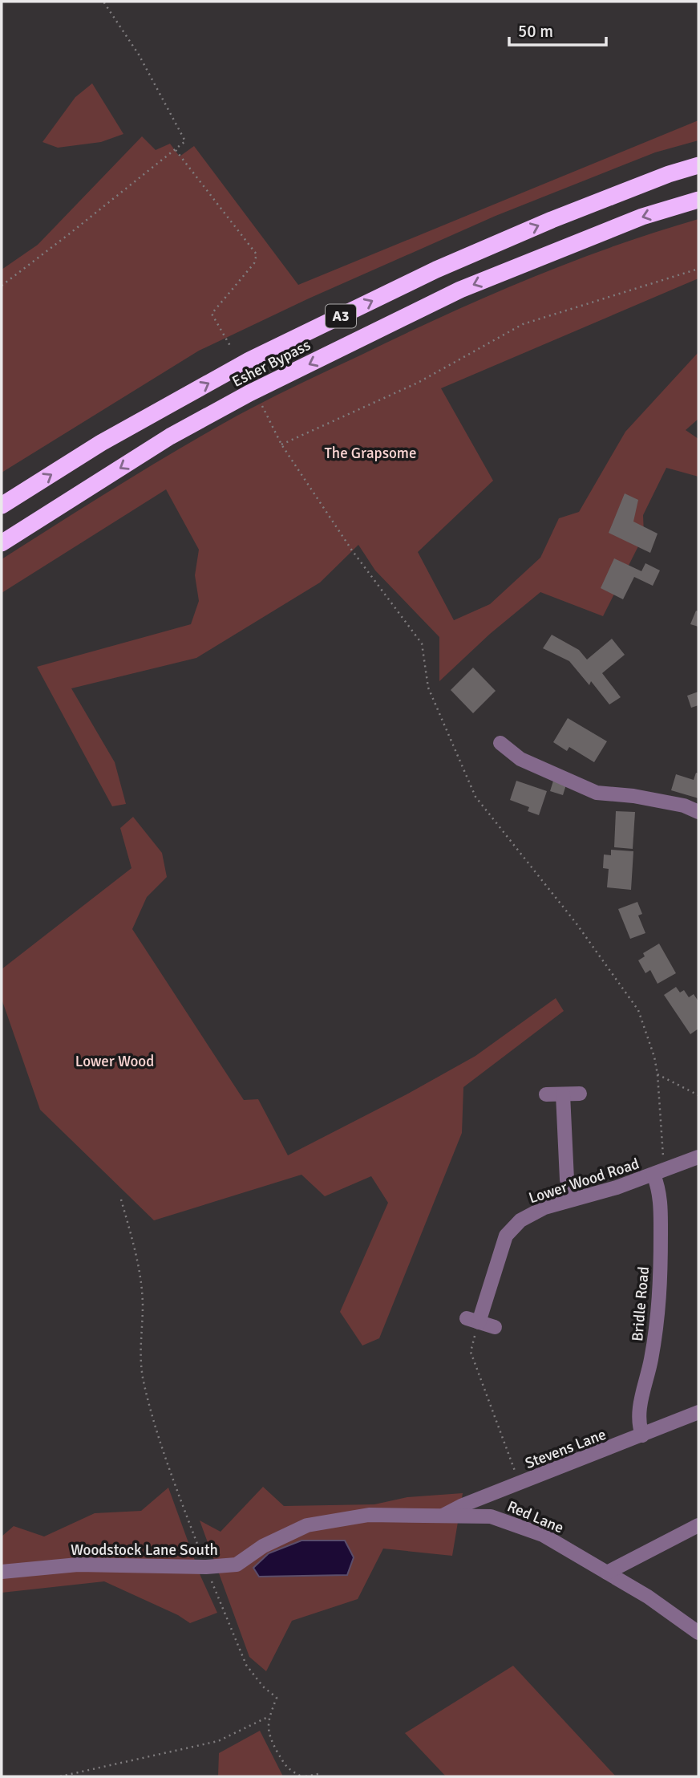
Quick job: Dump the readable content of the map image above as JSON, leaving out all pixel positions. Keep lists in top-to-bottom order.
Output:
{
  "streets": {
    "highway": ["A3", "Esher Bypass"],
    "street": [
      "Lower Wood Road",
      "Bridle Road",
      "Stevens Lane",
      "Red Lane",
      "Woodstock Lane South"
    ]
  },
  "crossings": [
    ["Lower Wood Road", "Bridle Road"],
    ["Bridle Road", "Stevens Lane"],
    ["Stevens Lane", "Red Lane"],
    ["Stevens Lane", "Woodstock Lane South"],
    ["Red Lane", "Woodstock Lane South"]
  ],
  "parks": ["The Grapsome", "Lower Wood"],
  "scale_bar": "50 m"
}
